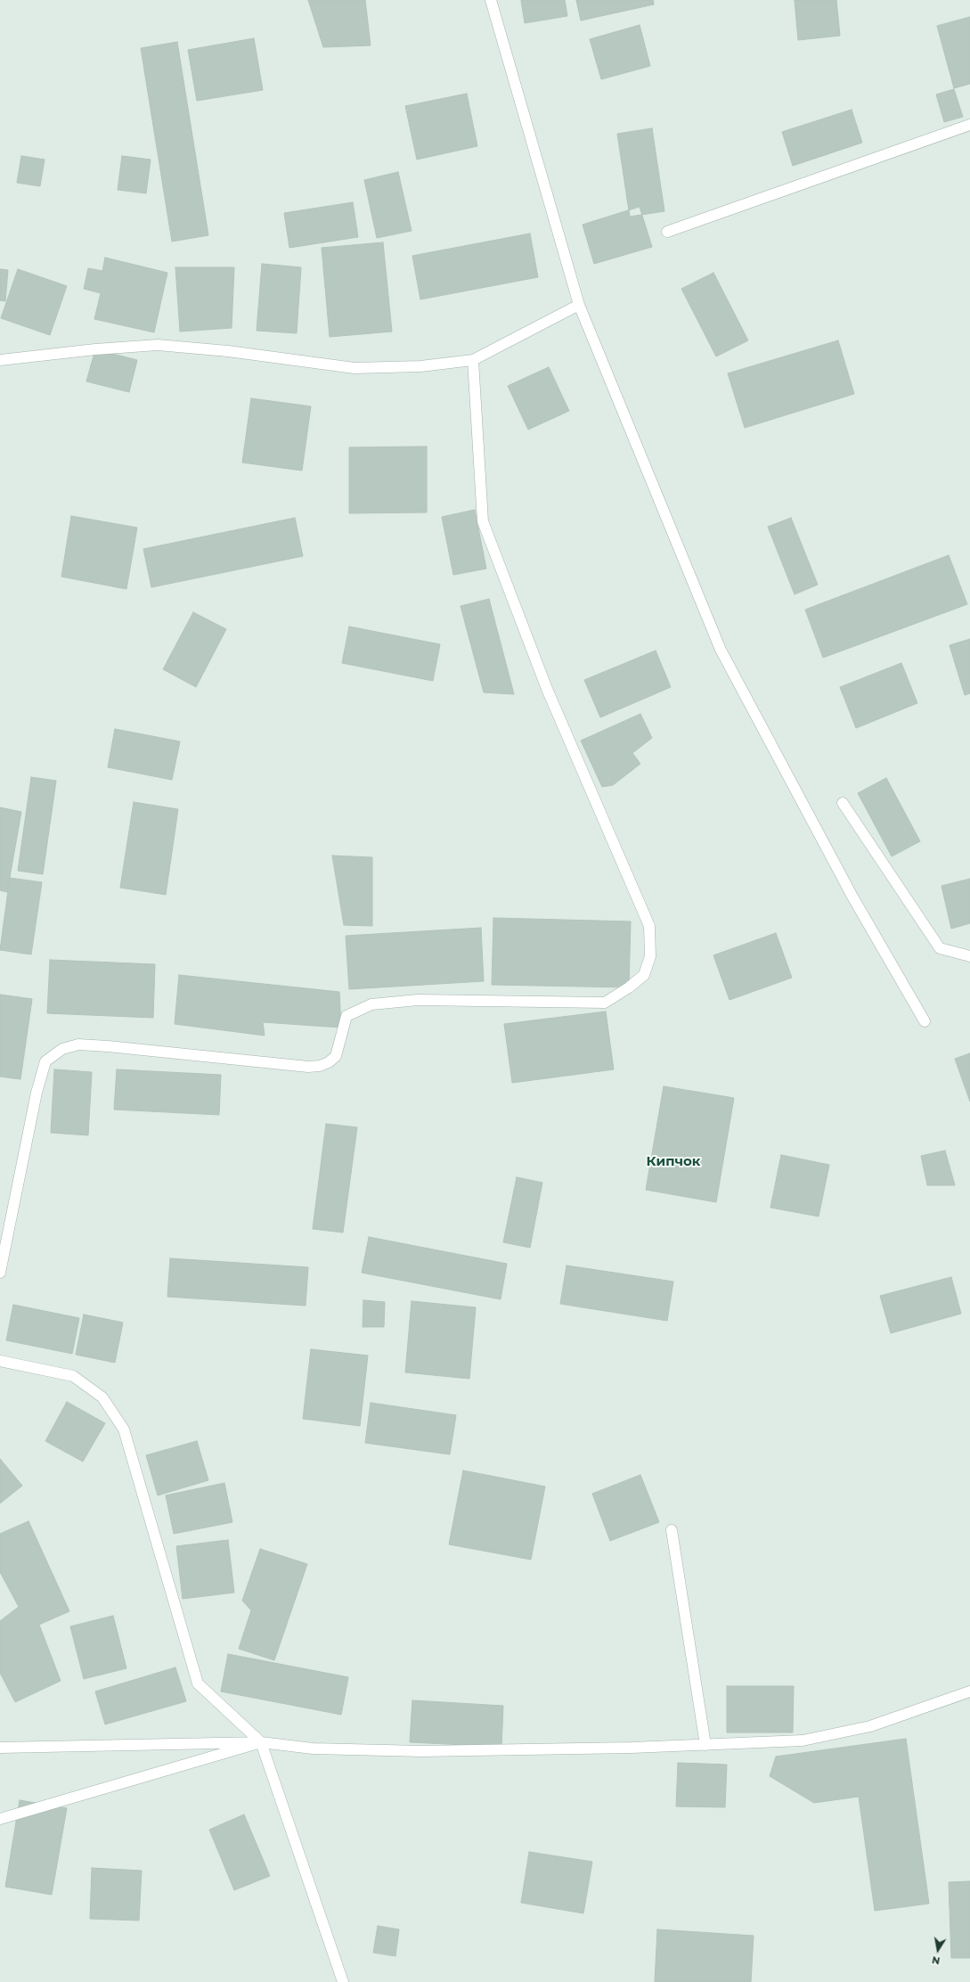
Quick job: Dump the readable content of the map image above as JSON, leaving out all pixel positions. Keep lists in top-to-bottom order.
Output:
{
  "districts": ["Кипчок"],
  "north": "bottom"
}
